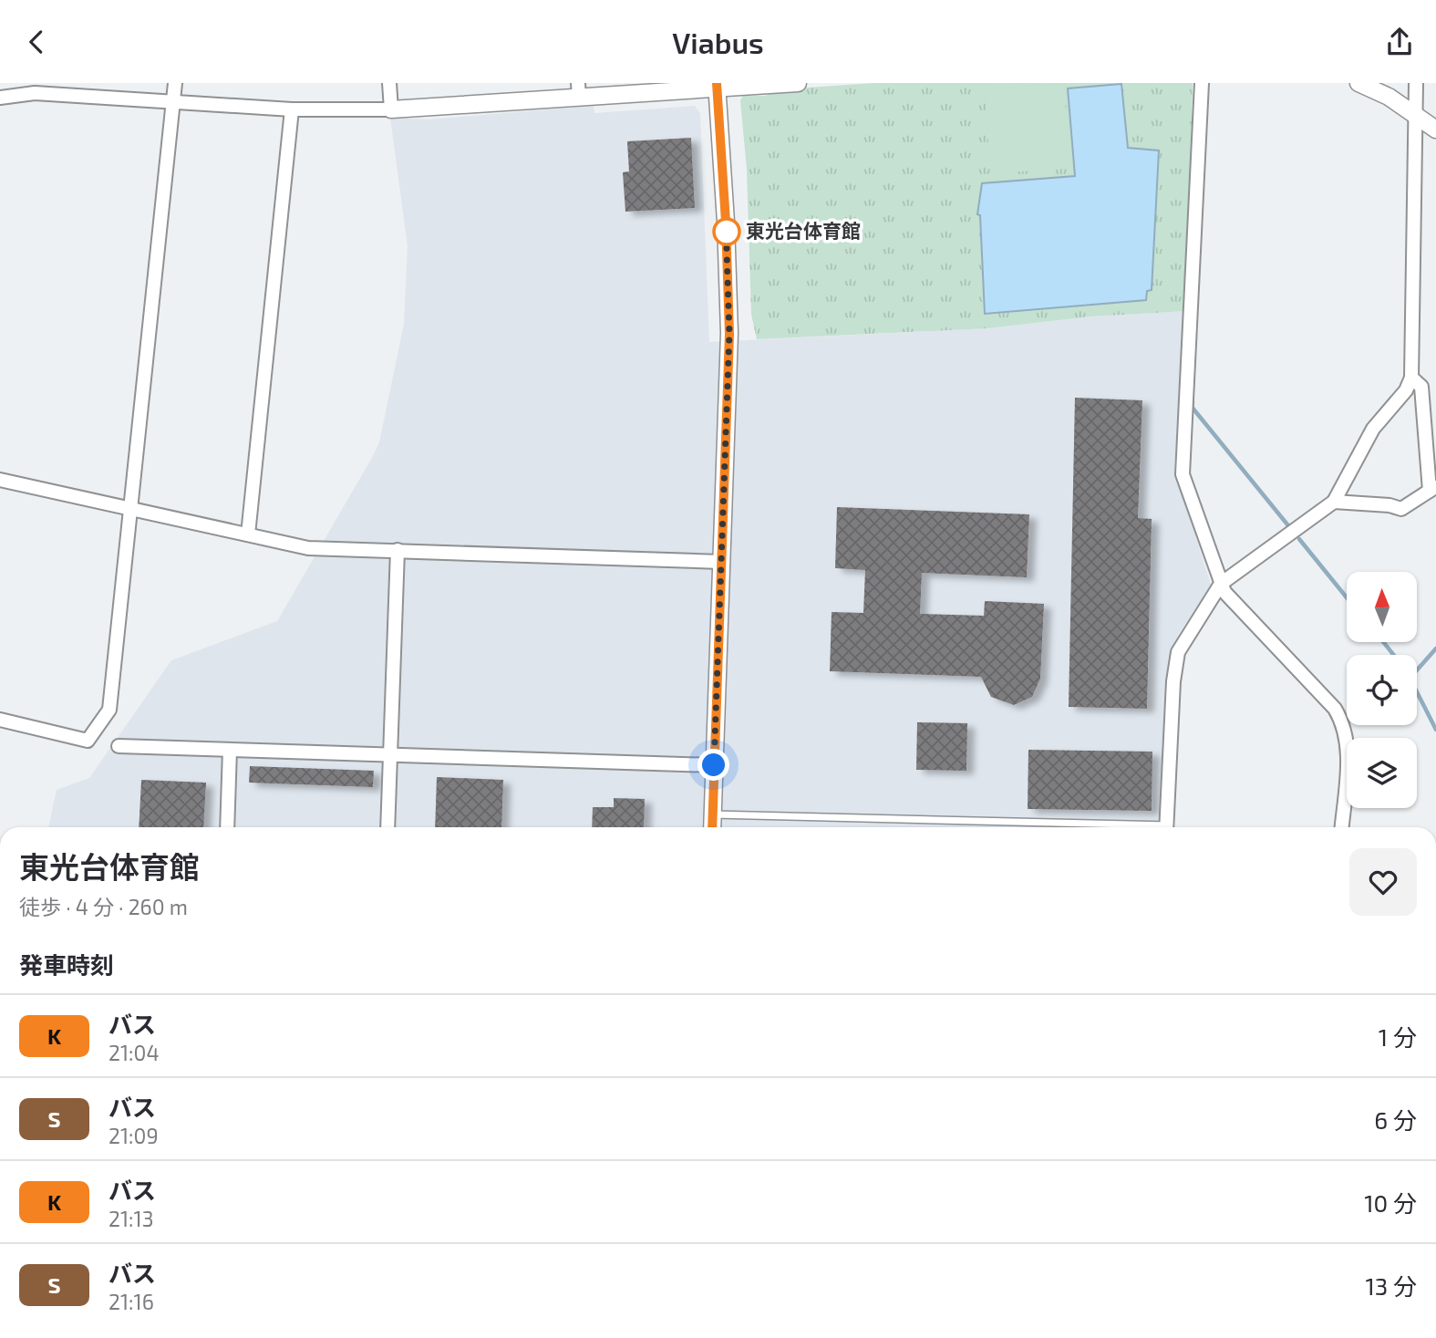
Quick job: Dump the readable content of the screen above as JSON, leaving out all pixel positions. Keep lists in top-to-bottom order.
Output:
{
  "places": ["東光台体育館"],
  "lines": ["bus line K"],
  "north": "top",
  "page": {
    "header": "Viabus",
    "heading": [
      ["東光台体育館", "徒歩 · 4 分 · 260 m"],
      "発車時刻"
    ],
    "list": [
      {
        "mark": "K",
        "name": "バス",
        "note": "21:04",
        "value": "1 分"
      },
      {
        "mark": "S",
        "name": "バス",
        "note": "21:09",
        "value": "6 分"
      },
      {
        "mark": "K",
        "name": "バス",
        "note": "21:13",
        "value": "10 分"
      },
      {
        "mark": "S",
        "name": "バス",
        "note": "21:16",
        "value": "13 分"
      }
    ]
  }
}
